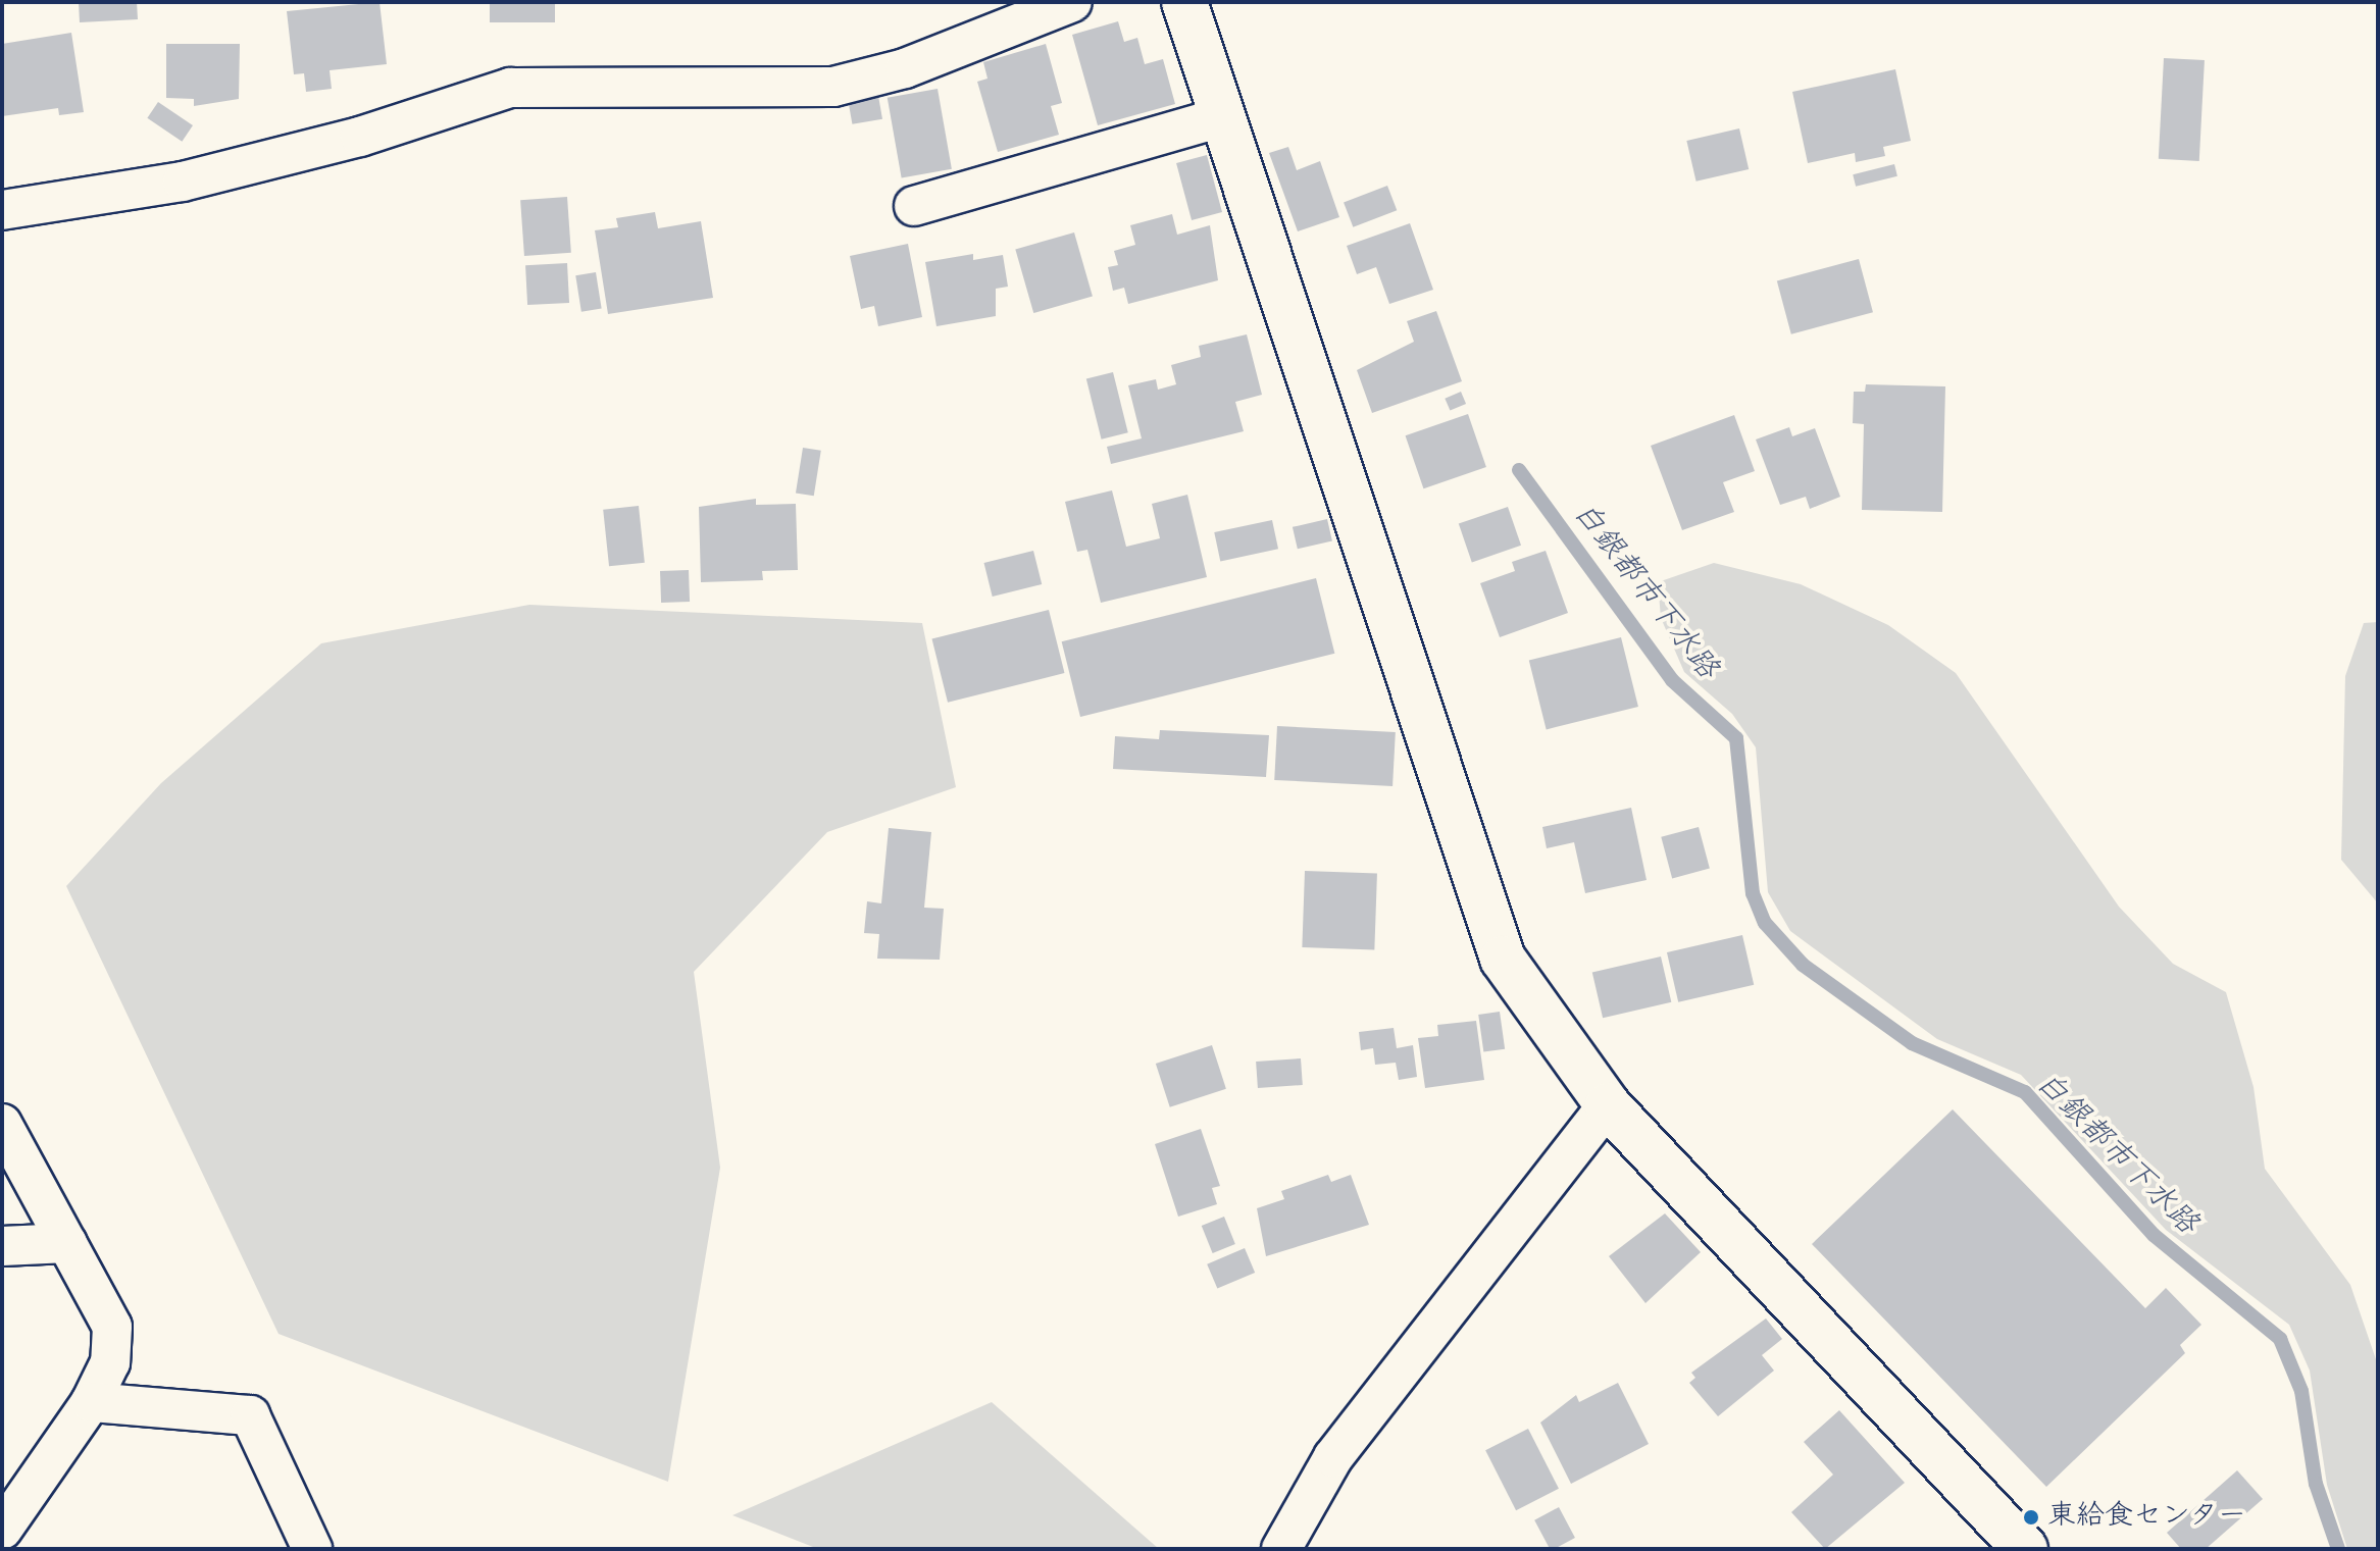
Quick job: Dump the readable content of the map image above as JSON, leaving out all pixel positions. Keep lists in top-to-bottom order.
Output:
{
  "water": ["白銀都市下水路"],
  "places": ["東給食センター"]
}
